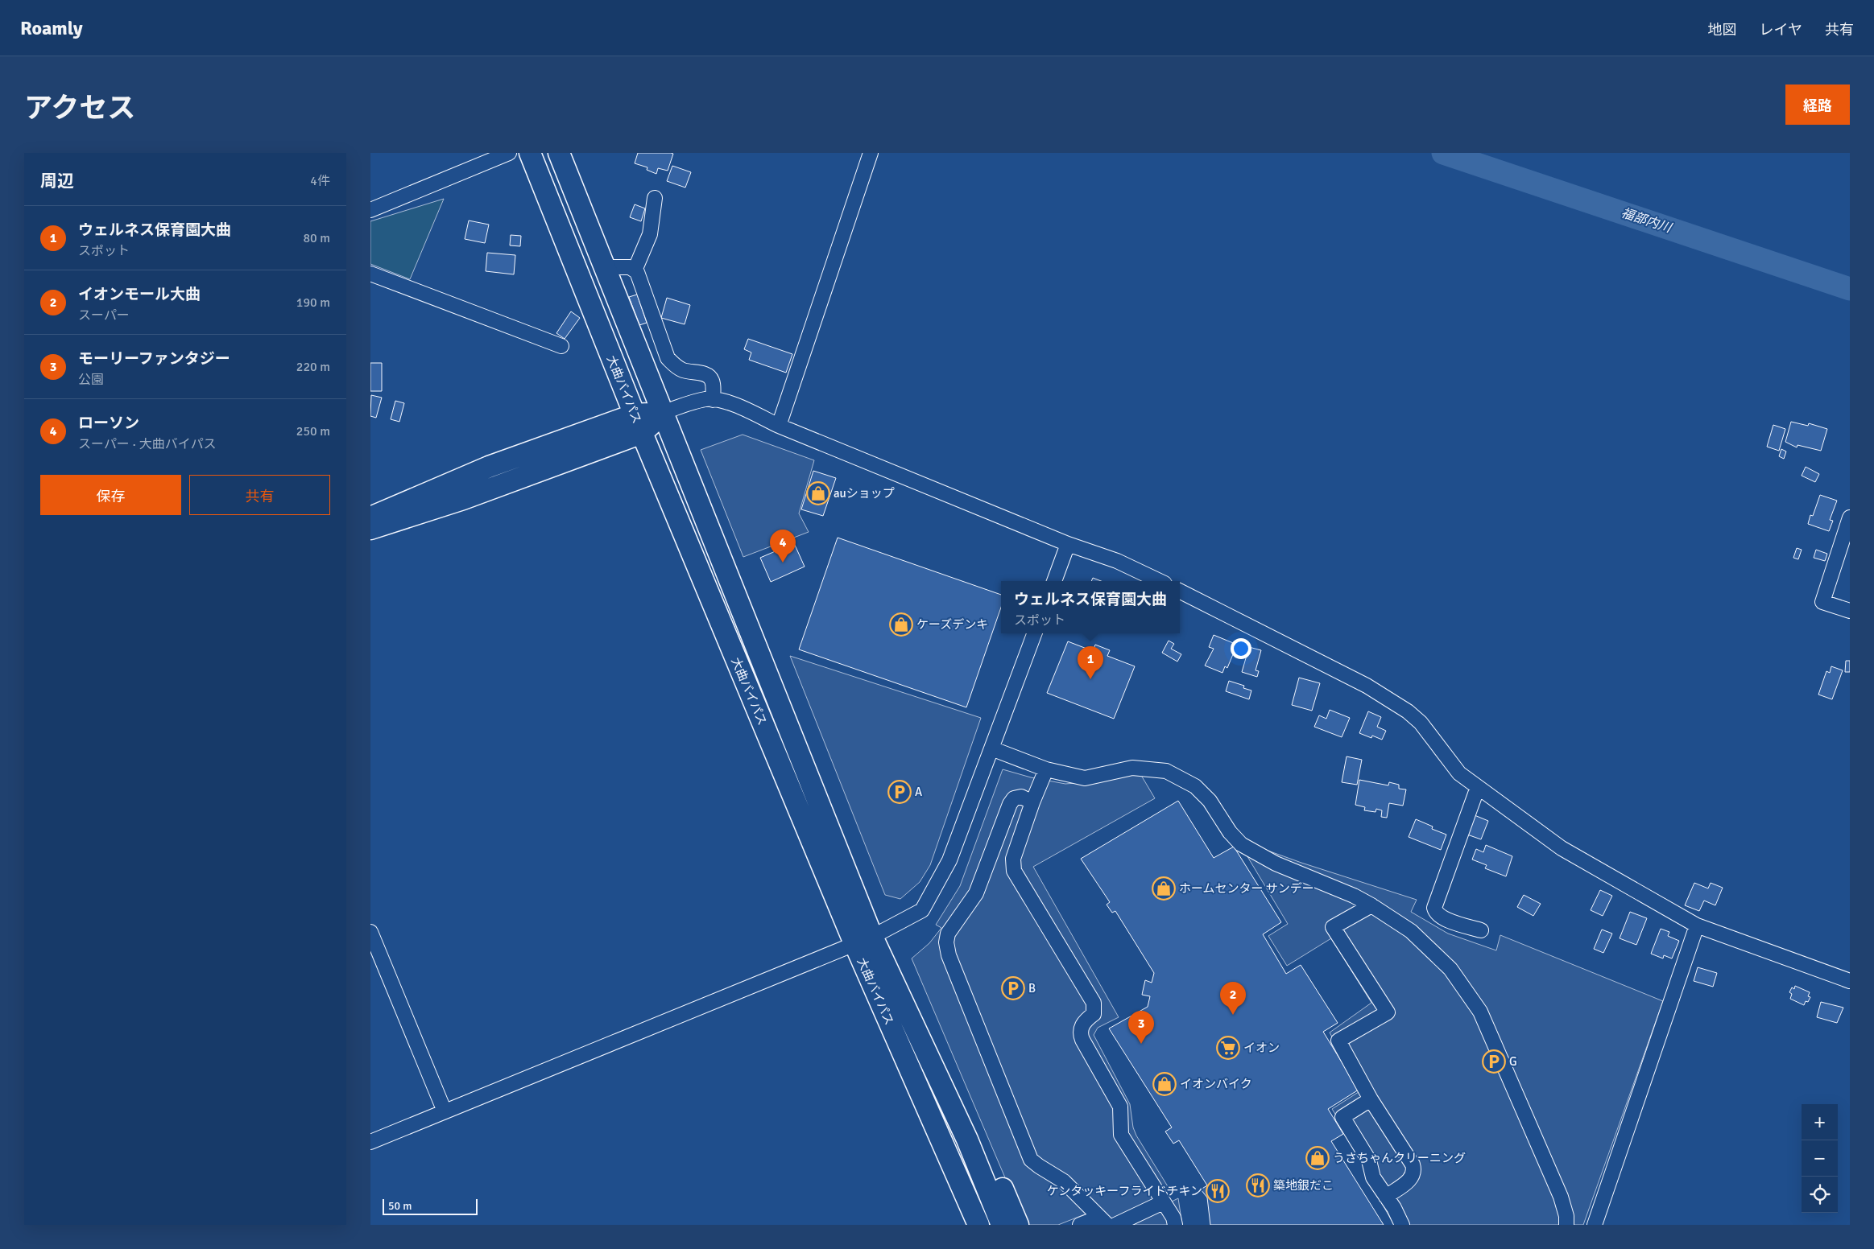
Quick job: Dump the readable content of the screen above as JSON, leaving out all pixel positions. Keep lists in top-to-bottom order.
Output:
{
  "streets": {
    "highway": ["大曲バイパス"]
  },
  "water": ["福部内川"],
  "places": {
    "shop": [
      "auショップ",
      "ケーズデンキ",
      "ホームセンター サンデー",
      "イオンバイク",
      "うさちゃんクリーニング"
    ],
    "parking": ["A", "B", "G"],
    "supermarket": ["イオン"],
    "restaurant": ["築地銀だこ", "ケンタッキーフライドチキン"]
  },
  "scale_bar": "50 m",
  "page": {
    "header": "Roamly",
    "nav": ["地図", "レイヤ", "共有"],
    "title": "アクセス",
    "buttons": [
      "経路",
      ["保存", "共有"]
    ],
    "heading": ["周辺", "4件"],
    "list": [
      {
        "mark": "1",
        "name": "ウェルネス保育園大曲",
        "note": "スポット",
        "value": "80 m"
      },
      {
        "mark": "2",
        "name": "イオンモール大曲",
        "note": "スーパー",
        "value": "190 m"
      },
      {
        "mark": "3",
        "name": "モーリーファンタジー",
        "note": "公園",
        "value": "220 m"
      },
      {
        "mark": "4",
        "name": "ローソン",
        "note": "スーパー · 大曲バイパス",
        "value": "250 m"
      }
    ],
    "pins": [
      "4",
      "1",
      "2",
      "3"
    ],
    "popup": ["ウェルネス保育園大曲", "スポット"],
    "map_buttons": ["+", "−"],
    "scale": "50 m"
  }
}
